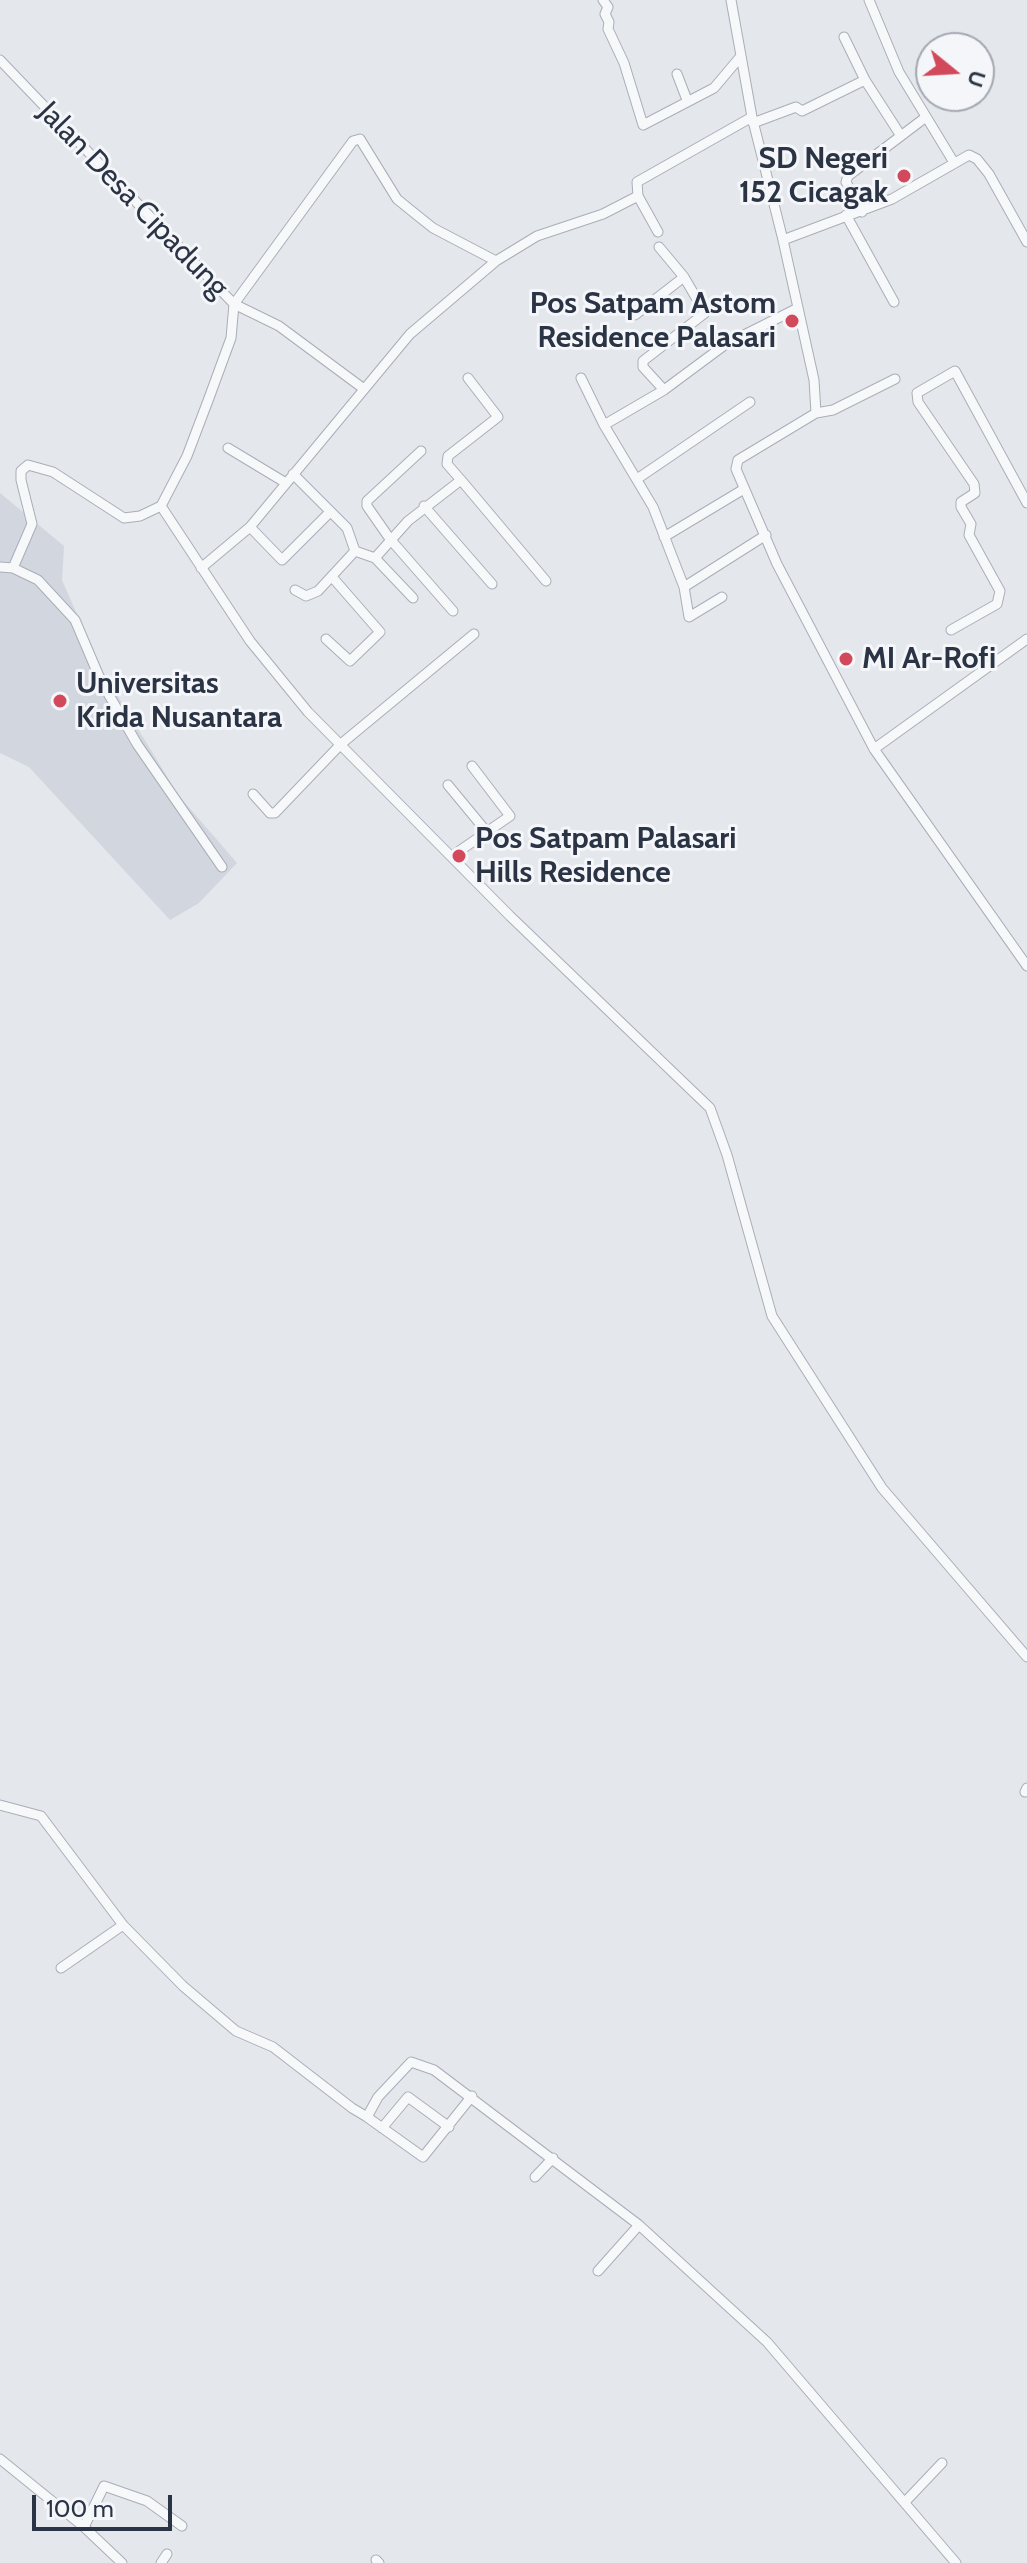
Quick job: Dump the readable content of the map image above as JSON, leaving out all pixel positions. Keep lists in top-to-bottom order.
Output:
{
  "streets": {
    "street": ["Jalan Desa Cipadung"]
  },
  "places": [
    "SD Negeri 152 Cicagak",
    "Pos Satpam Astom Residence Palasari",
    "MI Ar-Rofi",
    "Universitas Krida Nusantara",
    "Pos Satpam Palasari Hills Residence"
  ],
  "scale_bar": "100 m",
  "north": "right"
}
